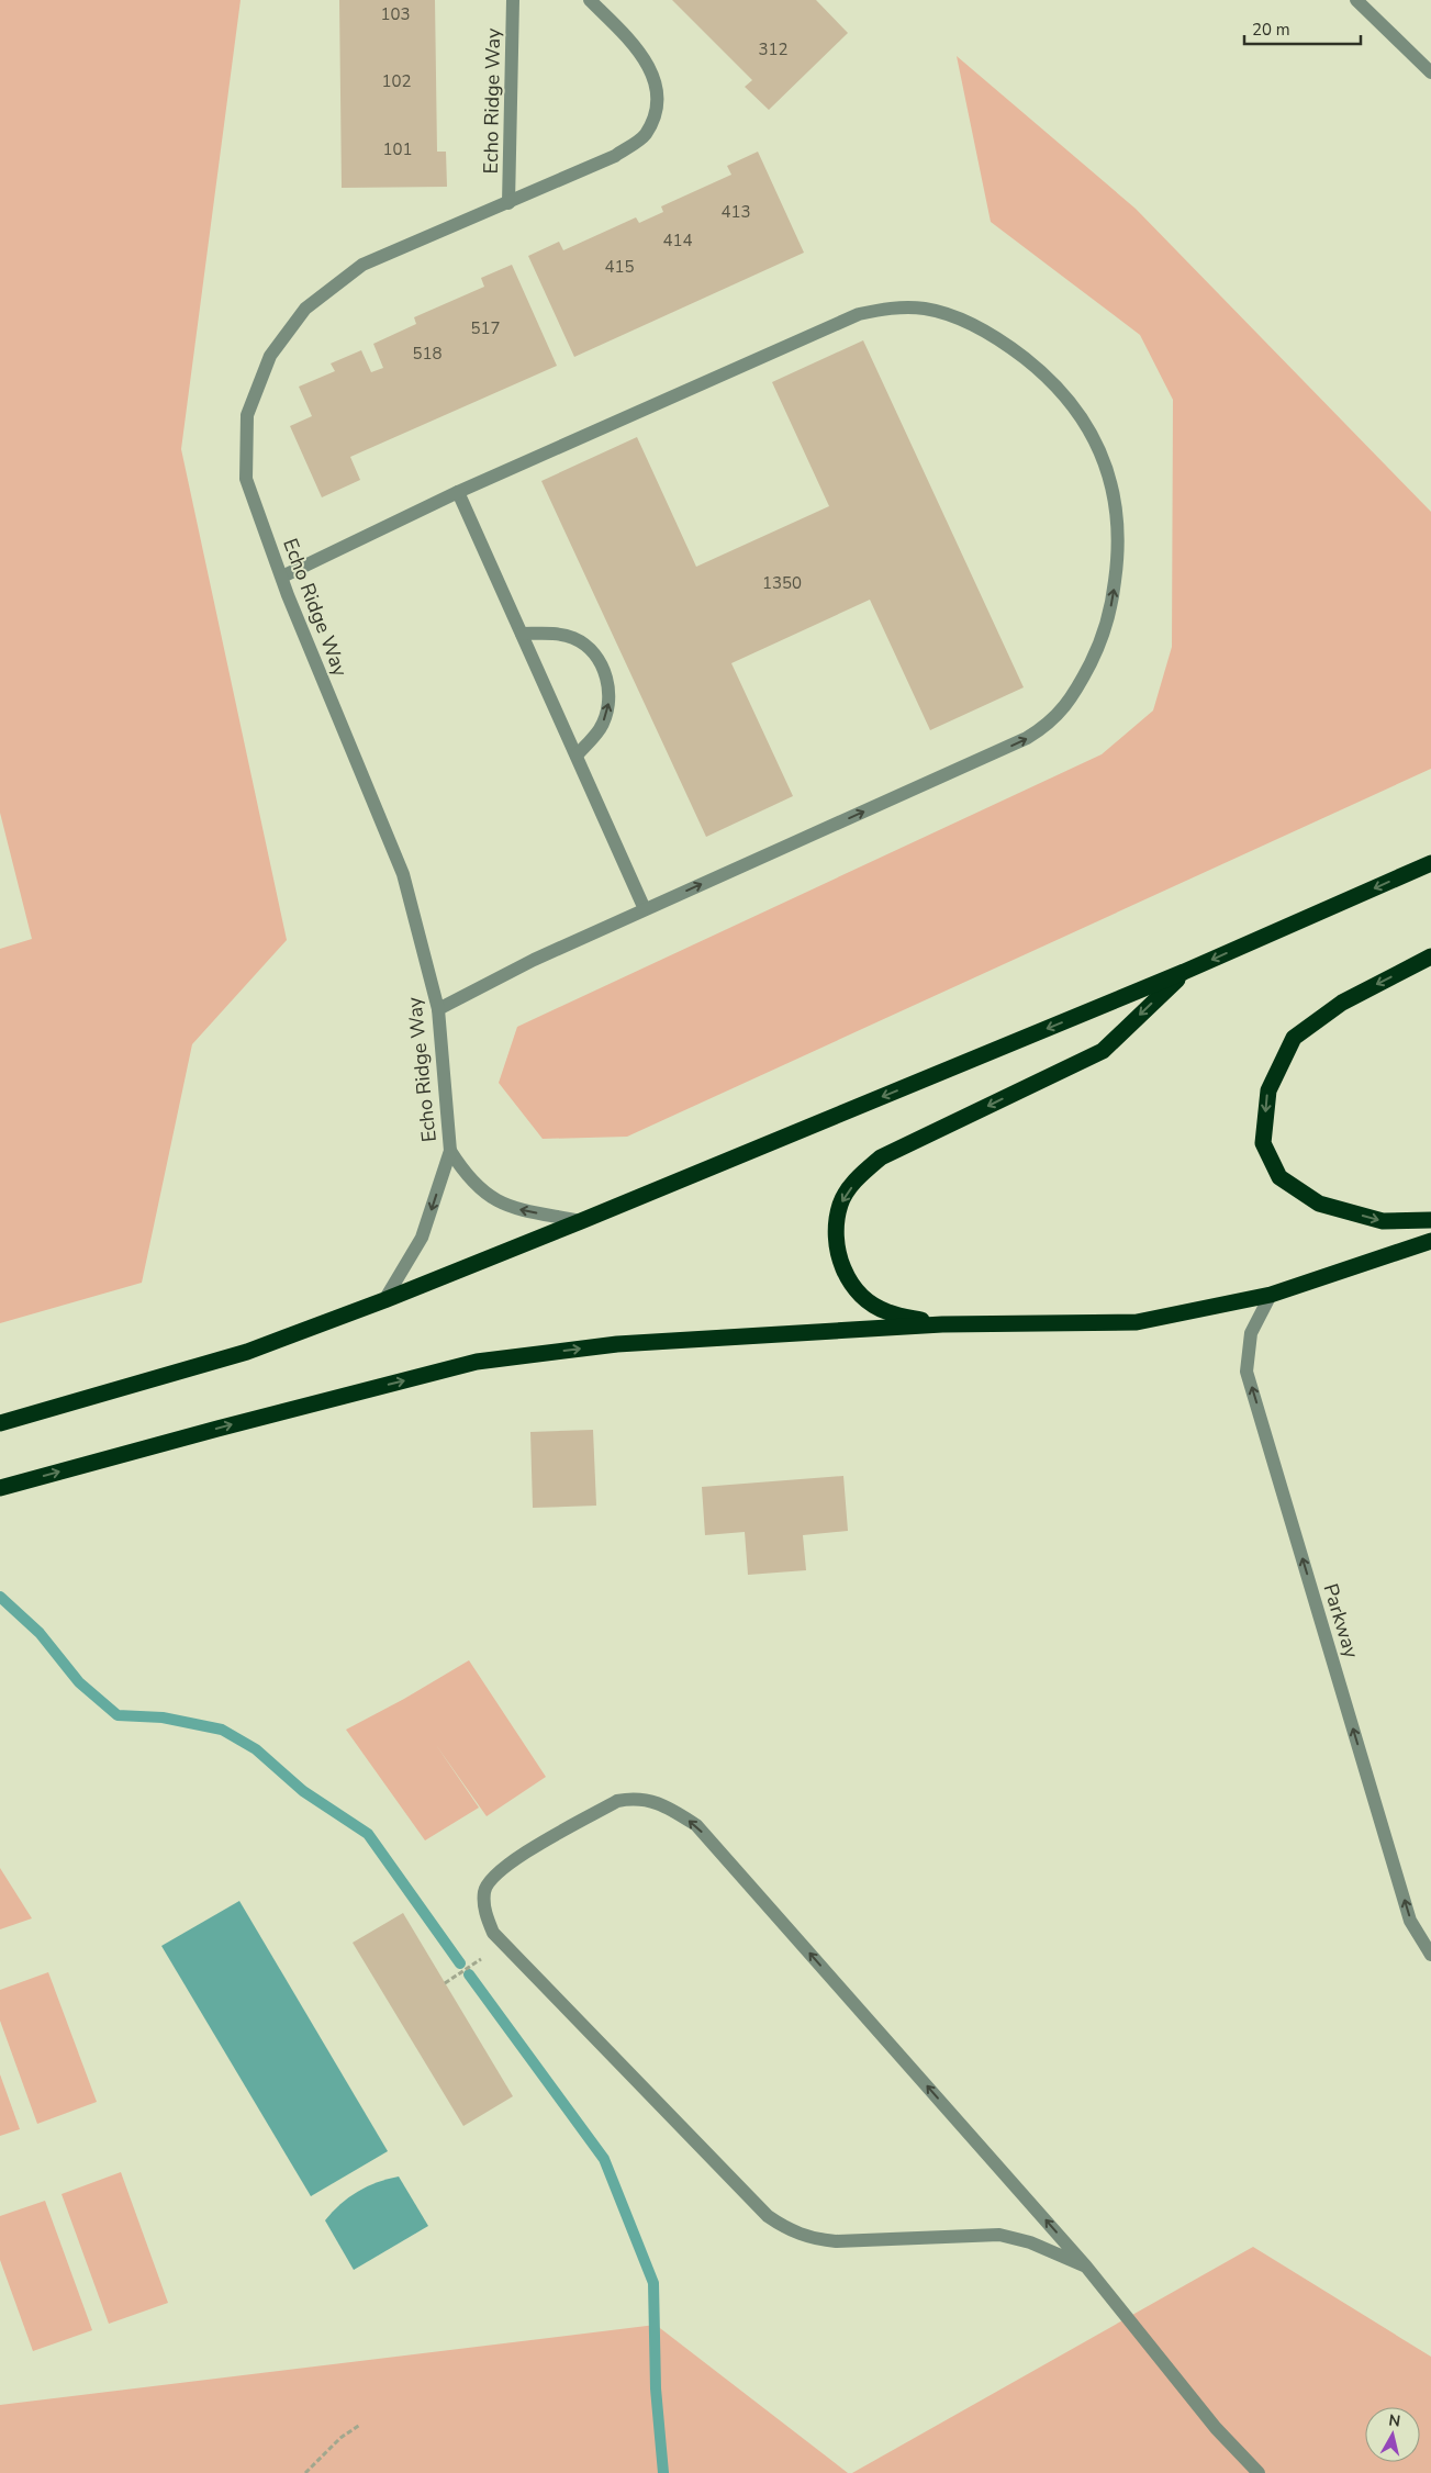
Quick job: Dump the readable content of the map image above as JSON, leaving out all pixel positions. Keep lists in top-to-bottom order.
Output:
{
  "streets": {
    "street": ["Echo Ridge Way", "Parkway"]
  },
  "one_way": ["Parkway"],
  "house_numbers": [
    "103",
    "312",
    "102",
    "101",
    "413",
    "414",
    "415",
    "517",
    "518",
    "1350"
  ],
  "scale_bar": "20 m",
  "north": "top"
}
